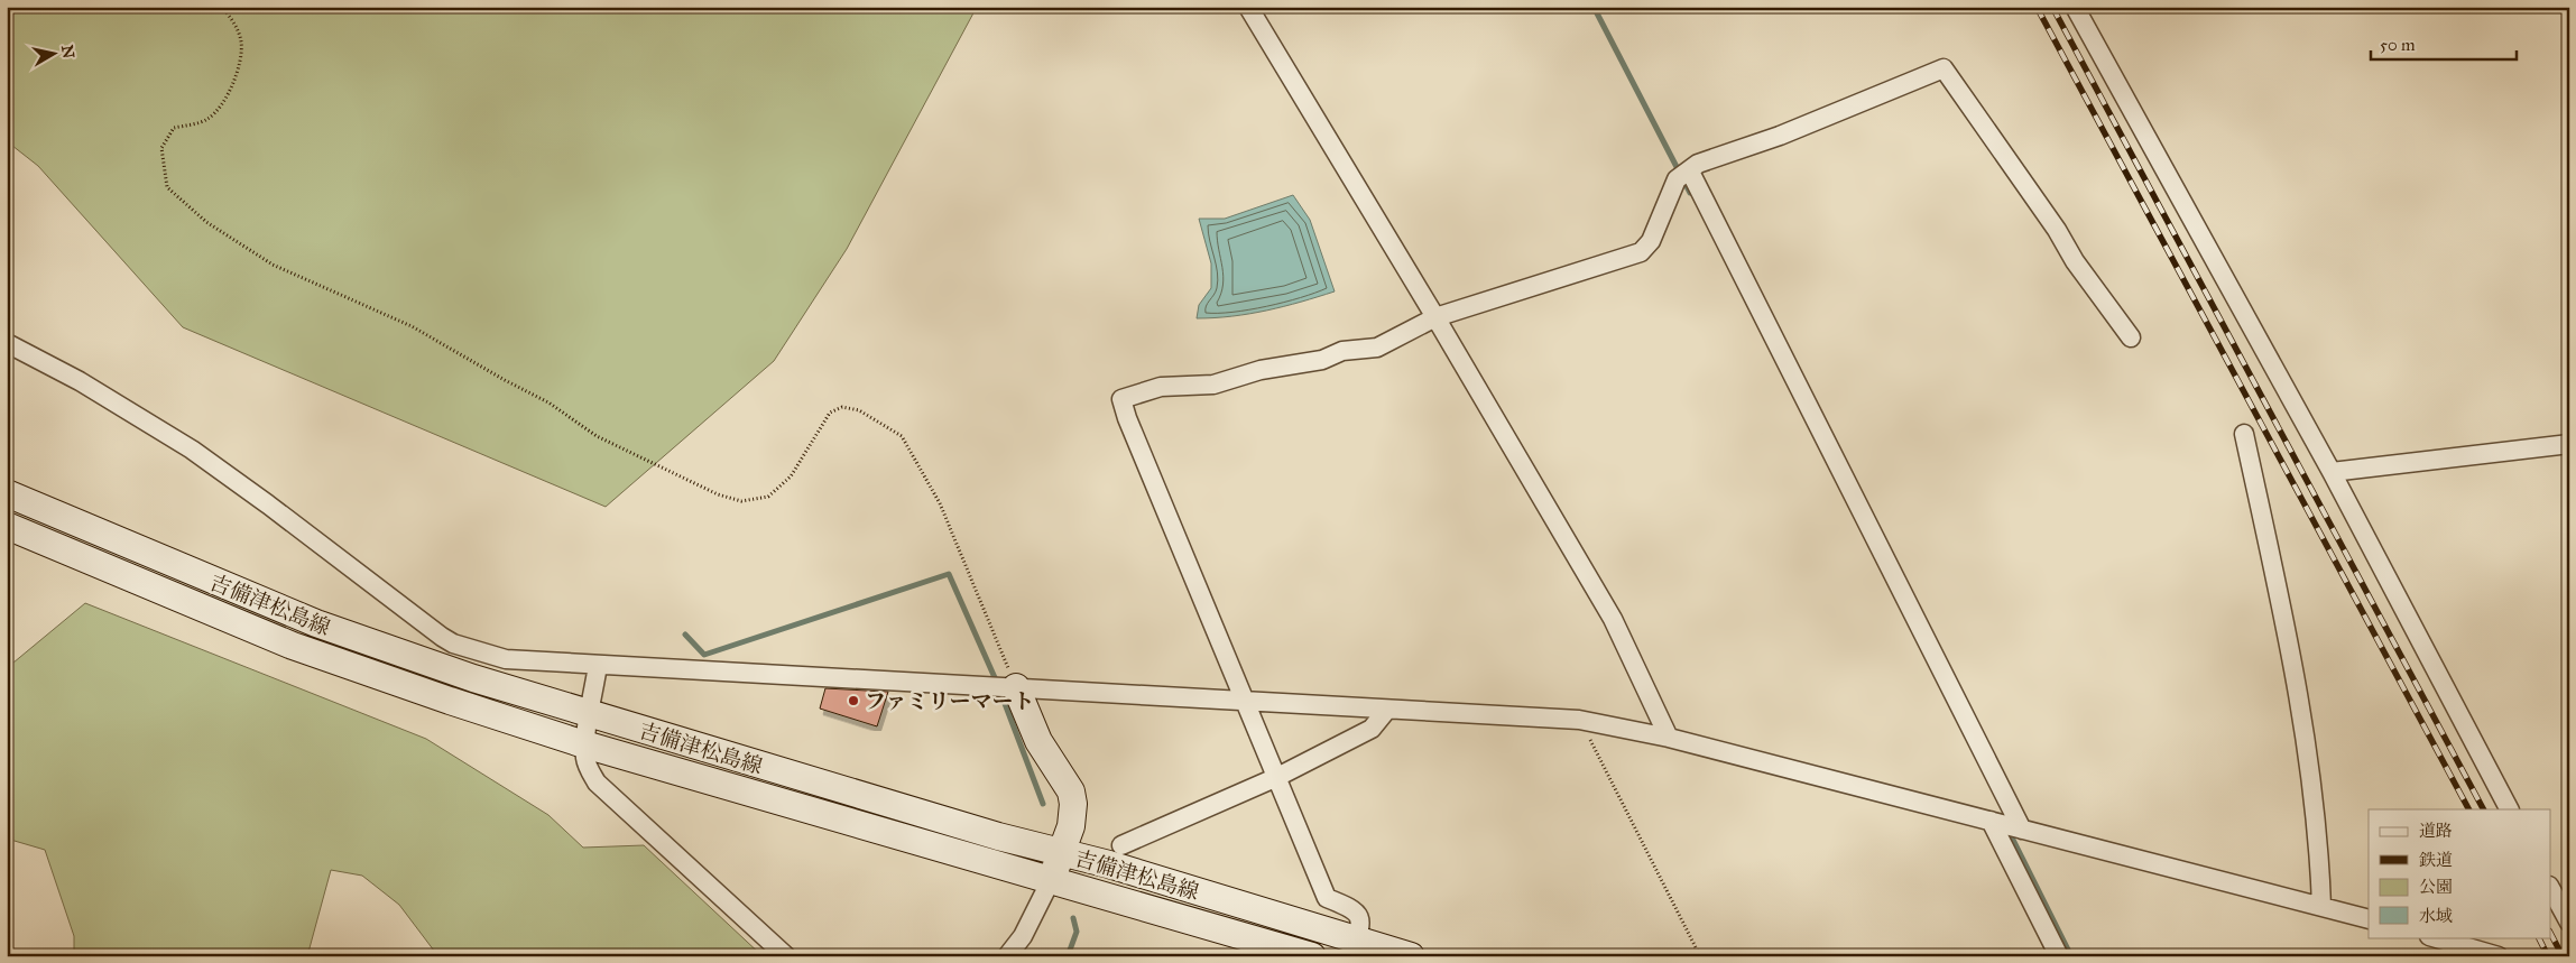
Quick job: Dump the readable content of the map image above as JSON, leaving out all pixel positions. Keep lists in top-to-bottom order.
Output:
{
  "streets": {
    "main road": ["吉備津松島線"]
  },
  "places": ["ファミリーマート"],
  "legend": [
    "道路",
    "鉄道",
    "公園",
    "水域"
  ],
  "scale_bar": "50 m",
  "north": "right"
}
